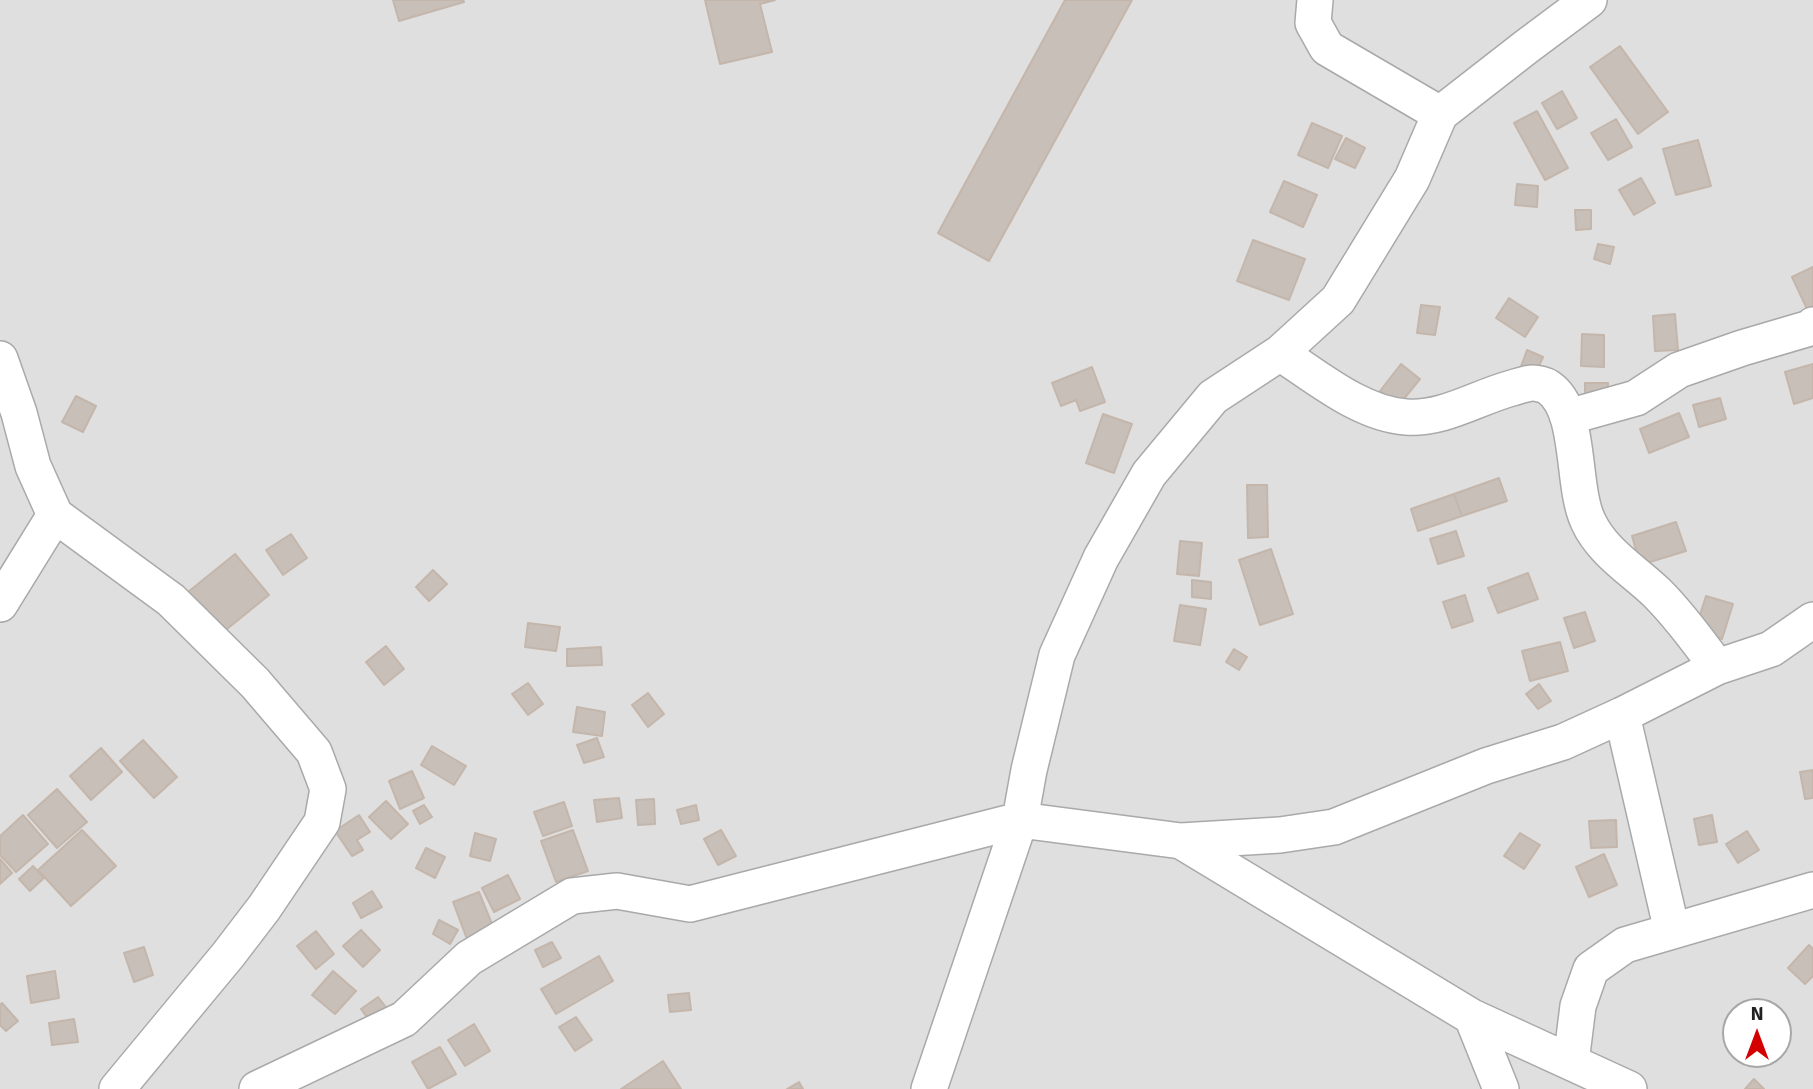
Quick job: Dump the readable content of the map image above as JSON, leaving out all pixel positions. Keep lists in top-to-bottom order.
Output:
{
  "north": "top"
}
